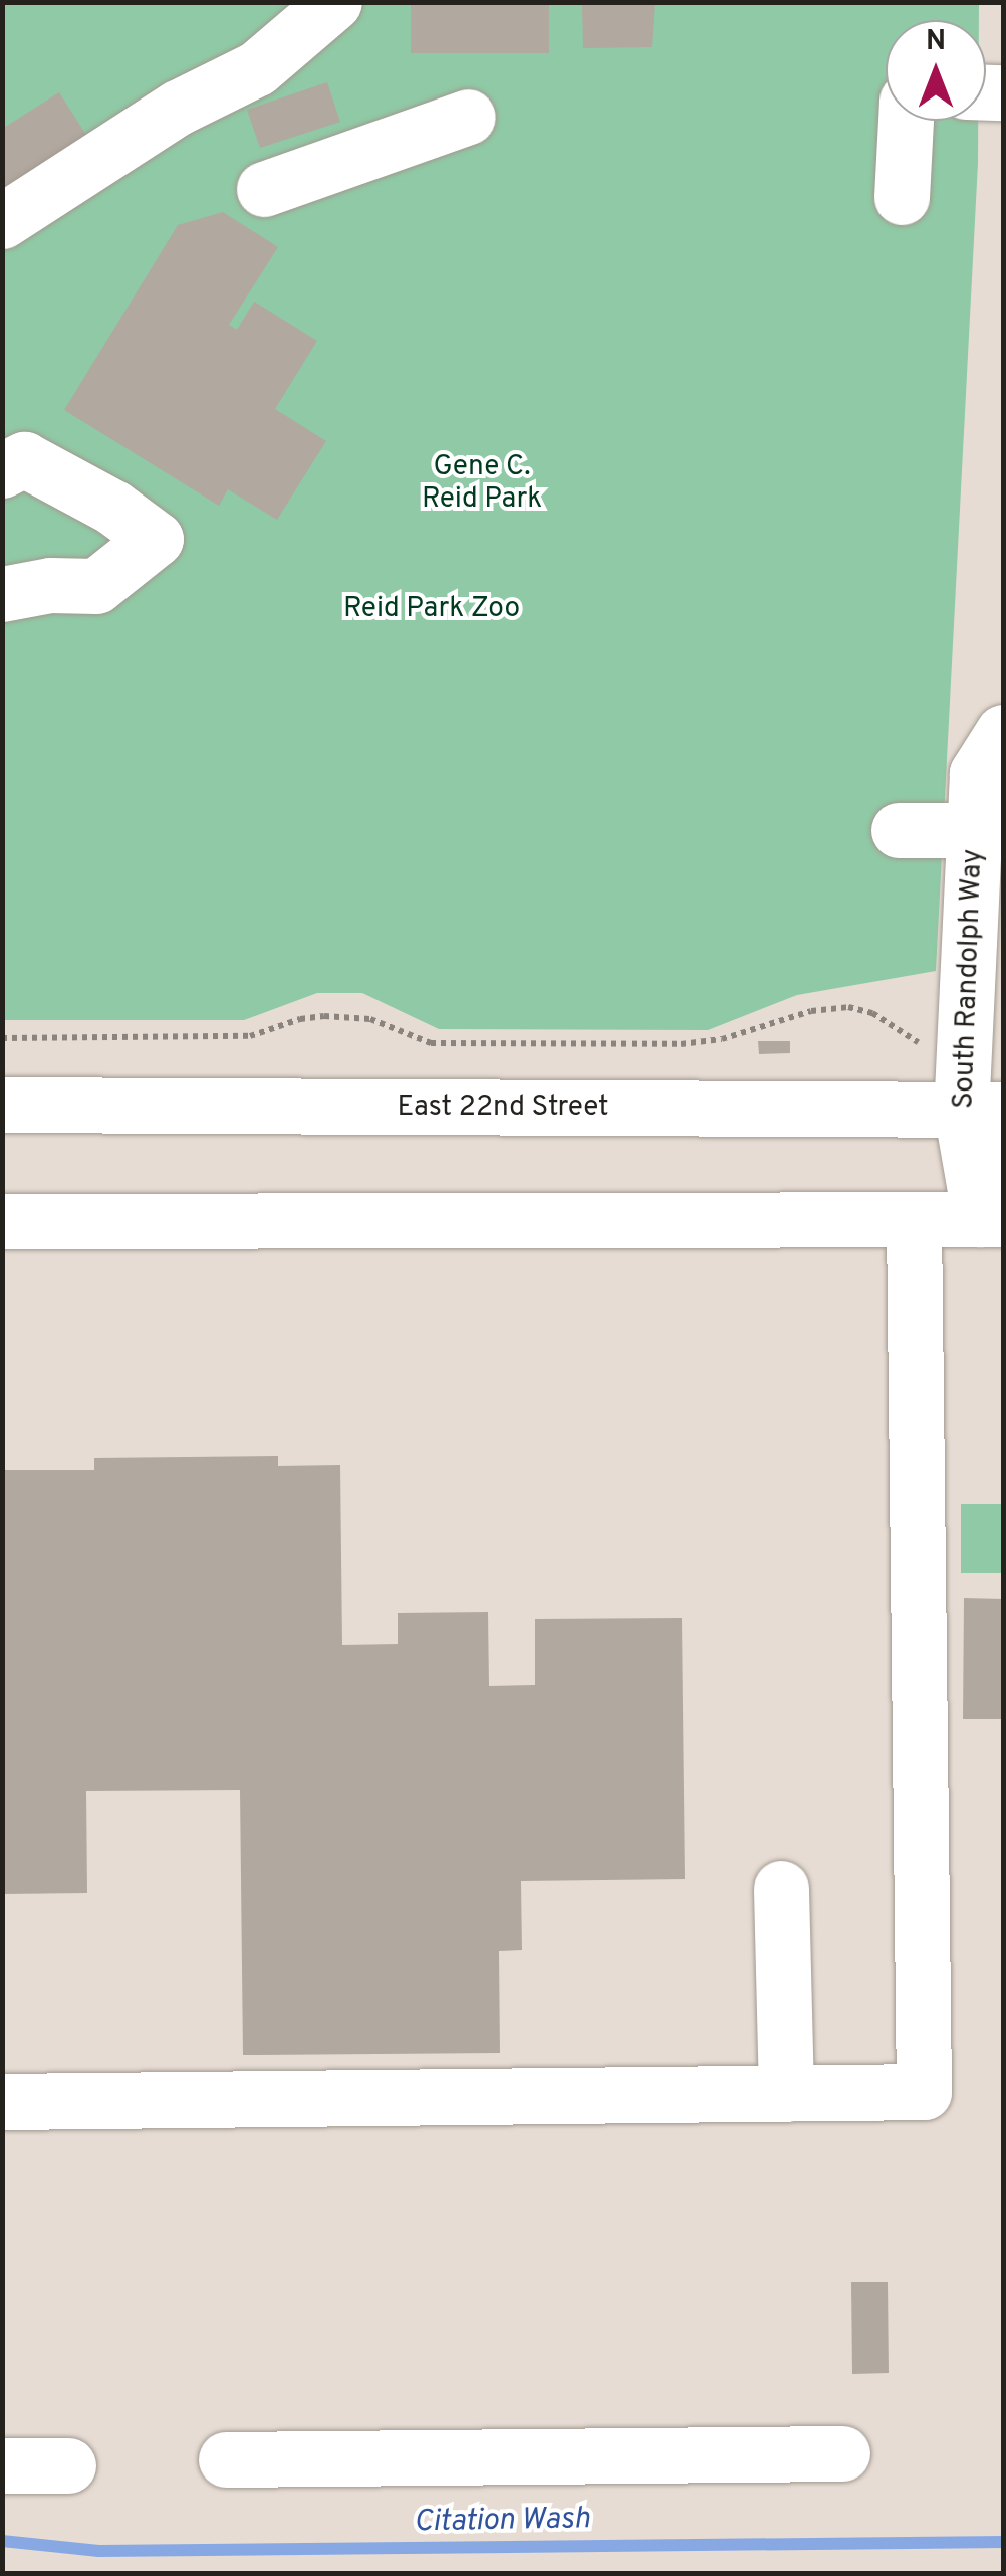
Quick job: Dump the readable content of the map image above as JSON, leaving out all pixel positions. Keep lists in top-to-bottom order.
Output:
{
  "streets": {
    "main road": ["South Randolph Way", "East 22nd Street"]
  },
  "crossings": [
    ["South Randolph Way", "East 22nd Street"]
  ],
  "water": ["Citation Wash"],
  "parks": ["Gene C. Reid Park", "Reid Park Zoo"],
  "north": "top"
}
